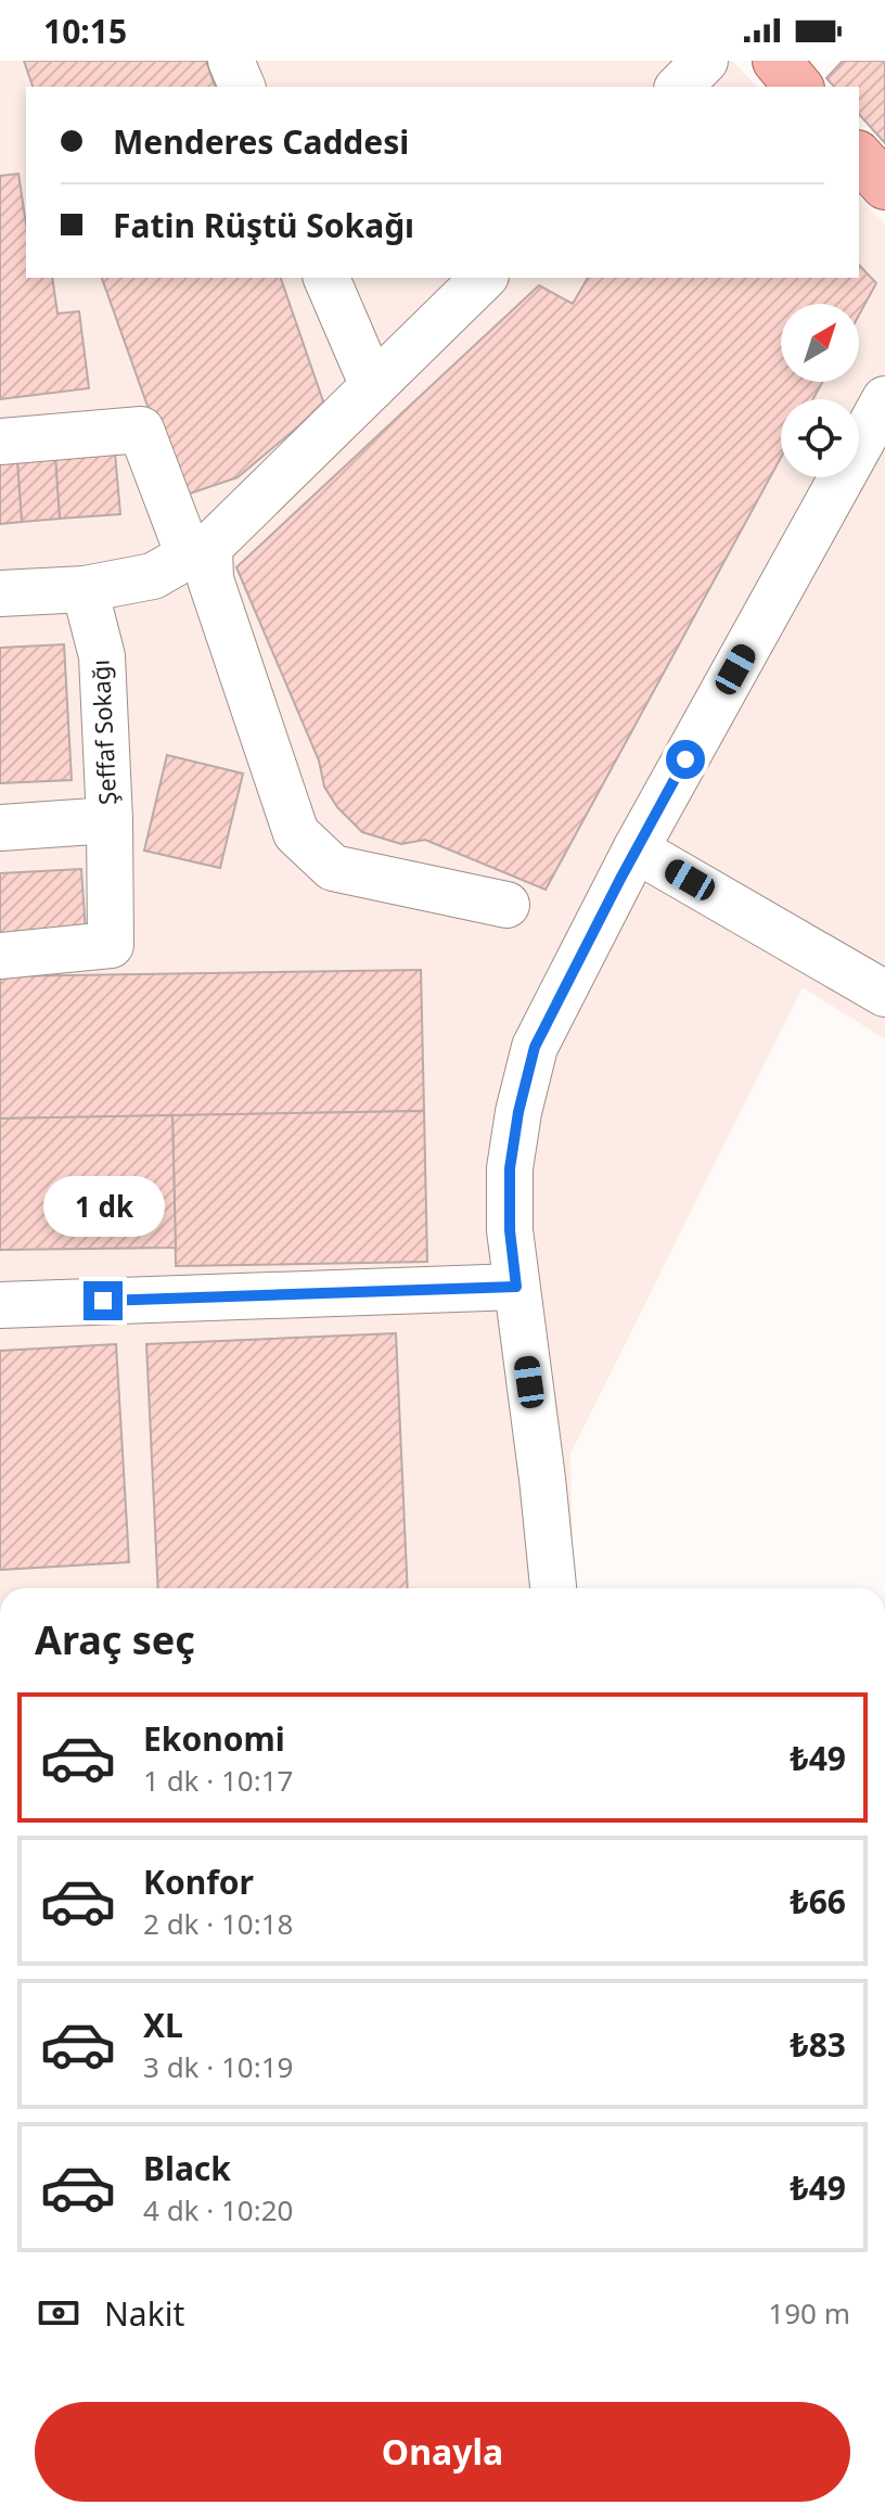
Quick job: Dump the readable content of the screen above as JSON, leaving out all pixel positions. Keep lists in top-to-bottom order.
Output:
{
  "streets": {
    "street": ["Şeffaf Sokağı"]
  },
  "north": "top right",
  "page": {
    "status": "10:15",
    "banner": ["Menderes Caddesi", "Fatin Rüştü Sokağı"],
    "bubble": "1 dk",
    "heading": "Araç seç",
    "list": [
      {
        "name": "Ekonomi",
        "note": "1 dk · 10:17",
        "value": "₺49"
      },
      {
        "name": "Konfor",
        "note": "2 dk · 10:18",
        "value": "₺66"
      },
      {
        "name": "XL",
        "note": "3 dk · 10:19",
        "value": "₺83"
      },
      {
        "name": "Black",
        "note": "4 dk · 10:20",
        "value": "₺49"
      }
    ],
    "pay": ["Nakit", "190 m"],
    "buttons": "Onayla"
  }
}
